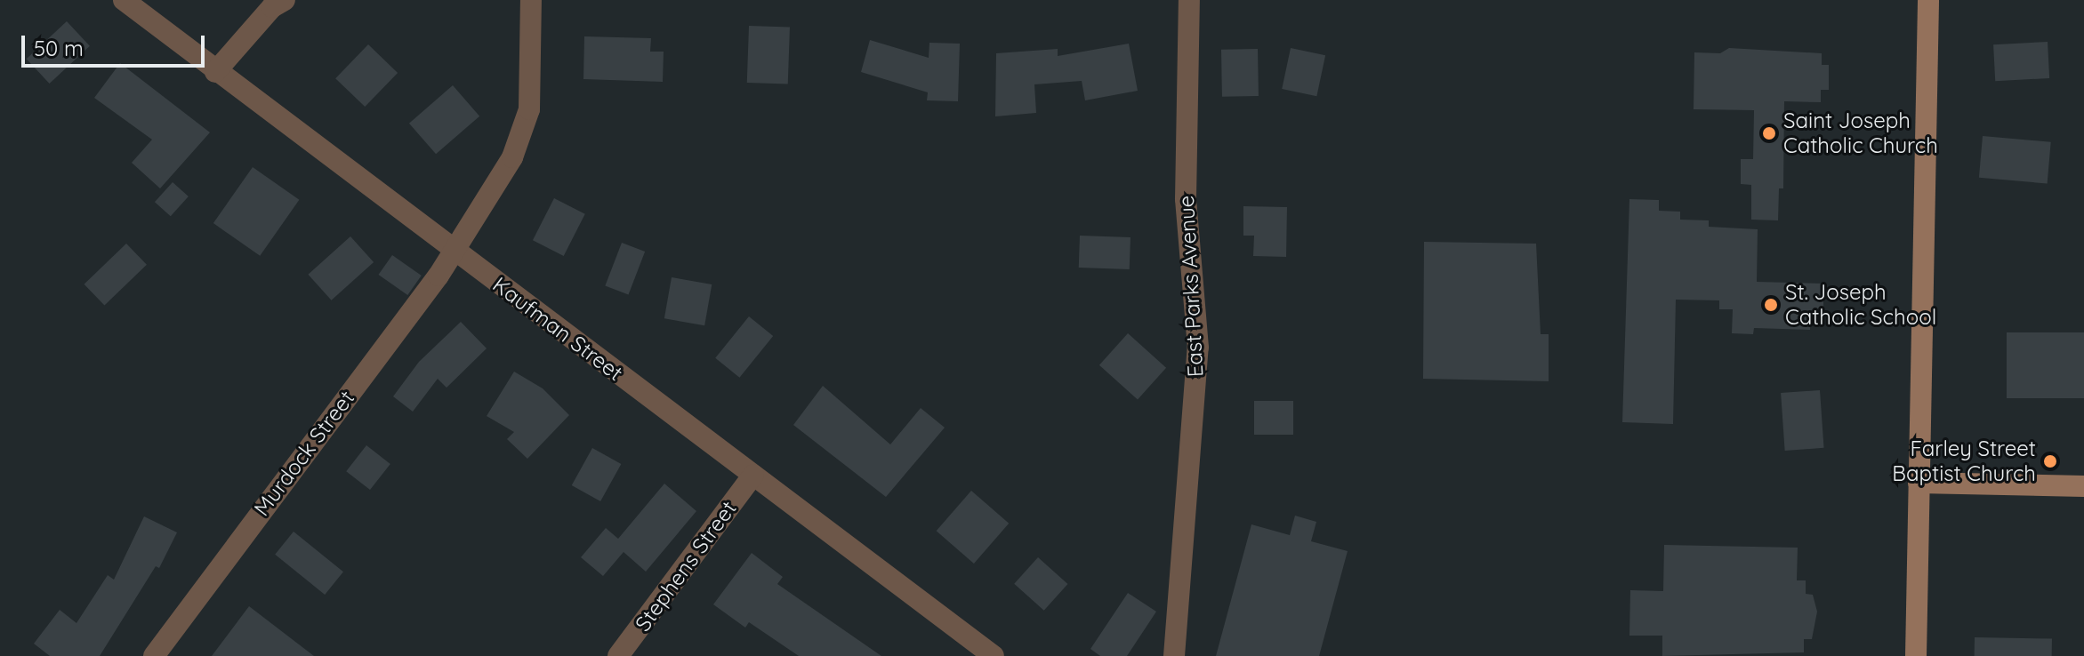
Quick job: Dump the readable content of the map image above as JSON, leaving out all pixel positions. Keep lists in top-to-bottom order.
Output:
{
  "streets": {
    "street": [
      "East Parks Avenue",
      "Kaufman Street",
      "Murdock Street",
      "Stephens Street"
    ]
  },
  "crossings": [
    ["Kaufman Street", "Murdock Street"],
    ["Kaufman Street", "Stephens Street"]
  ],
  "places": ["Saint Joseph Catholic Church", "St. Joseph Catholic School", "Farley Street Baptist Church"],
  "scale_bar": "50 m"
}
